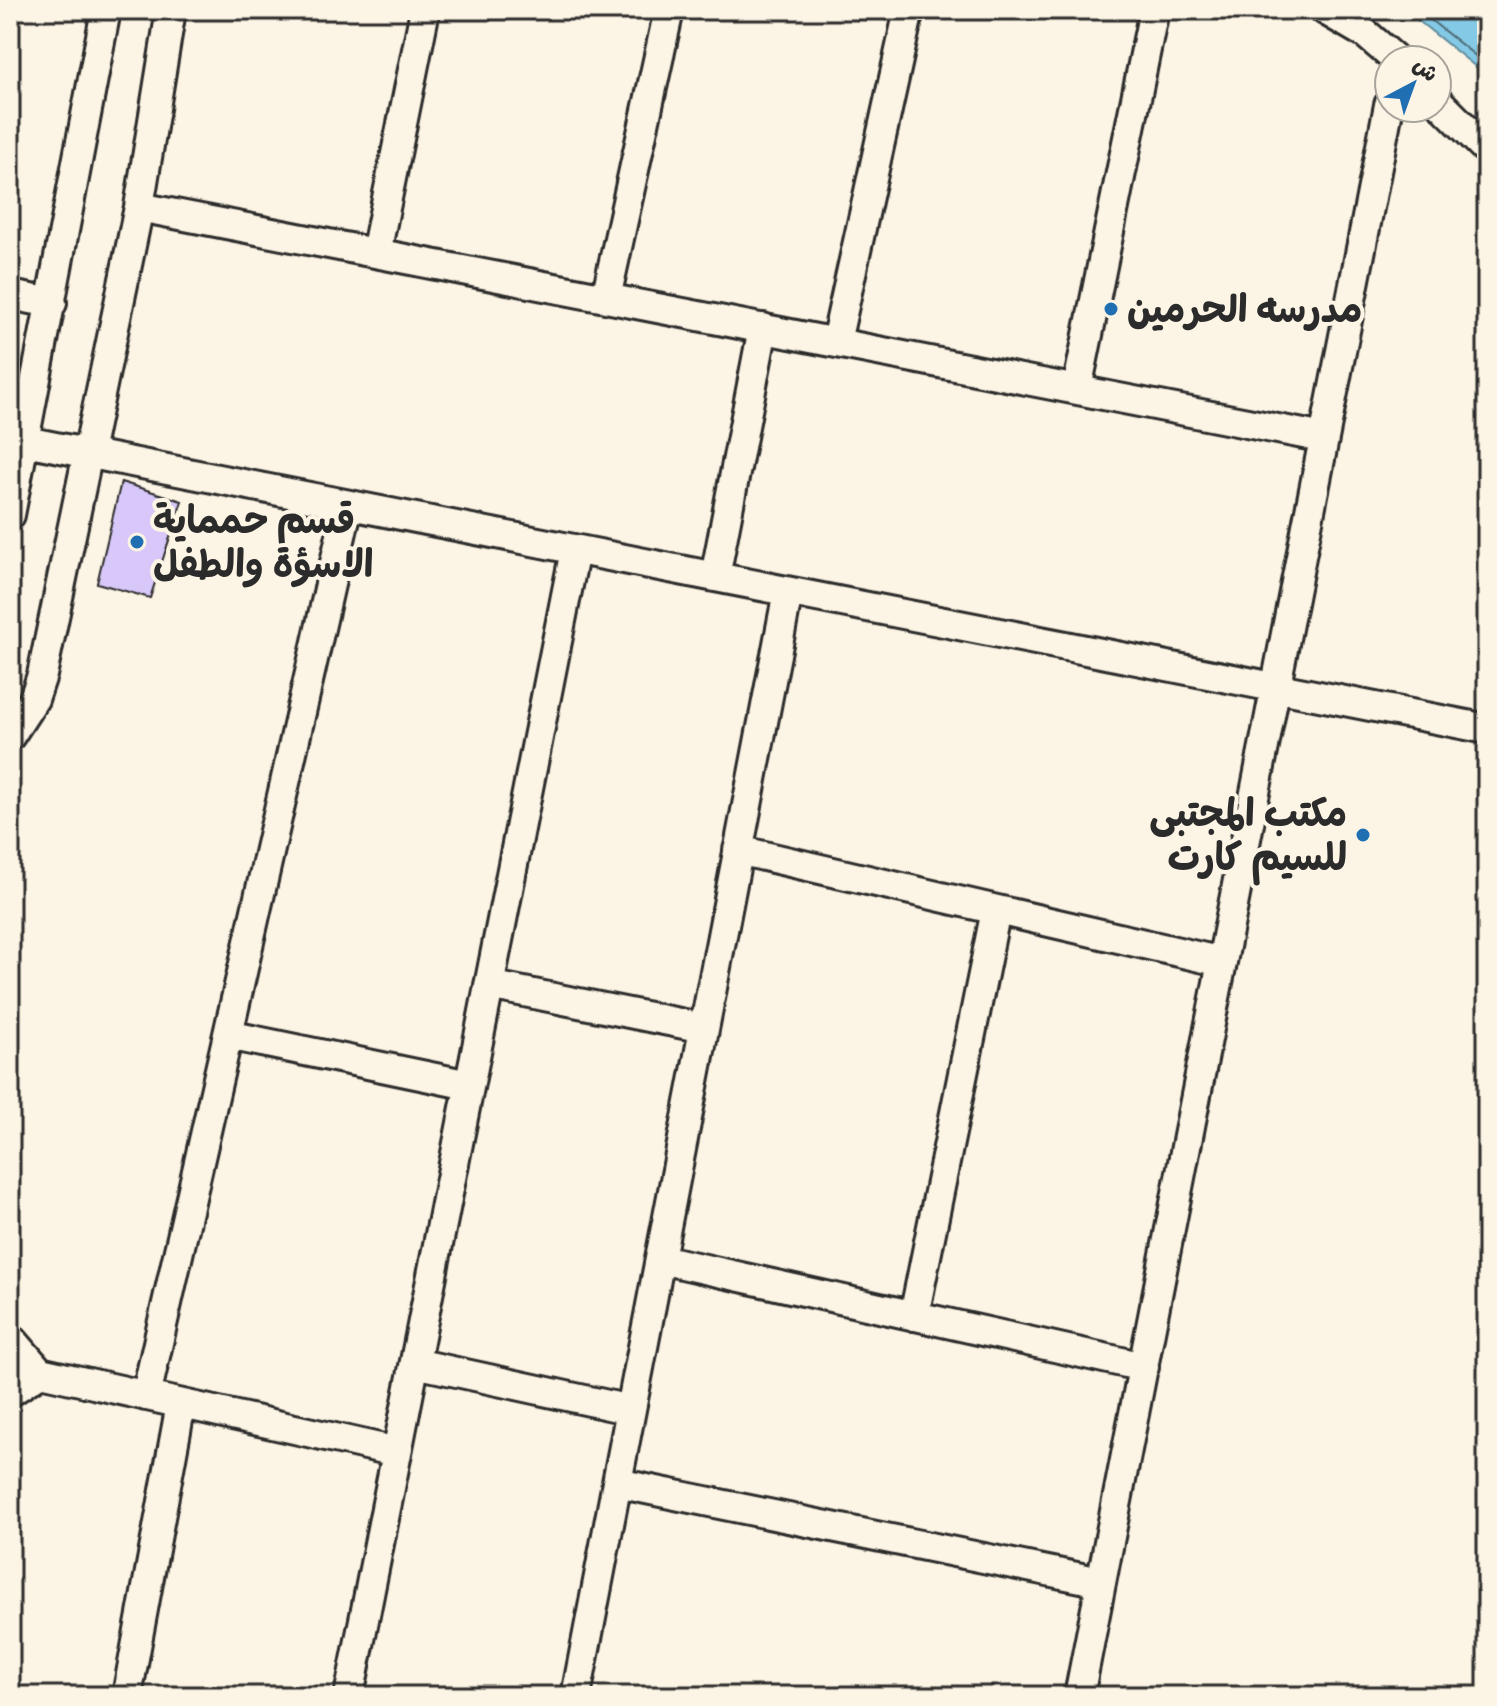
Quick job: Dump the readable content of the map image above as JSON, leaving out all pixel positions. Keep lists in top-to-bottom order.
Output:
{
  "places": ["مدرسه الحرمين", "قسم حمماية الاسؤة والطفل", "مكتب المجتبى للسيم كارت"],
  "north": "top right"
}
